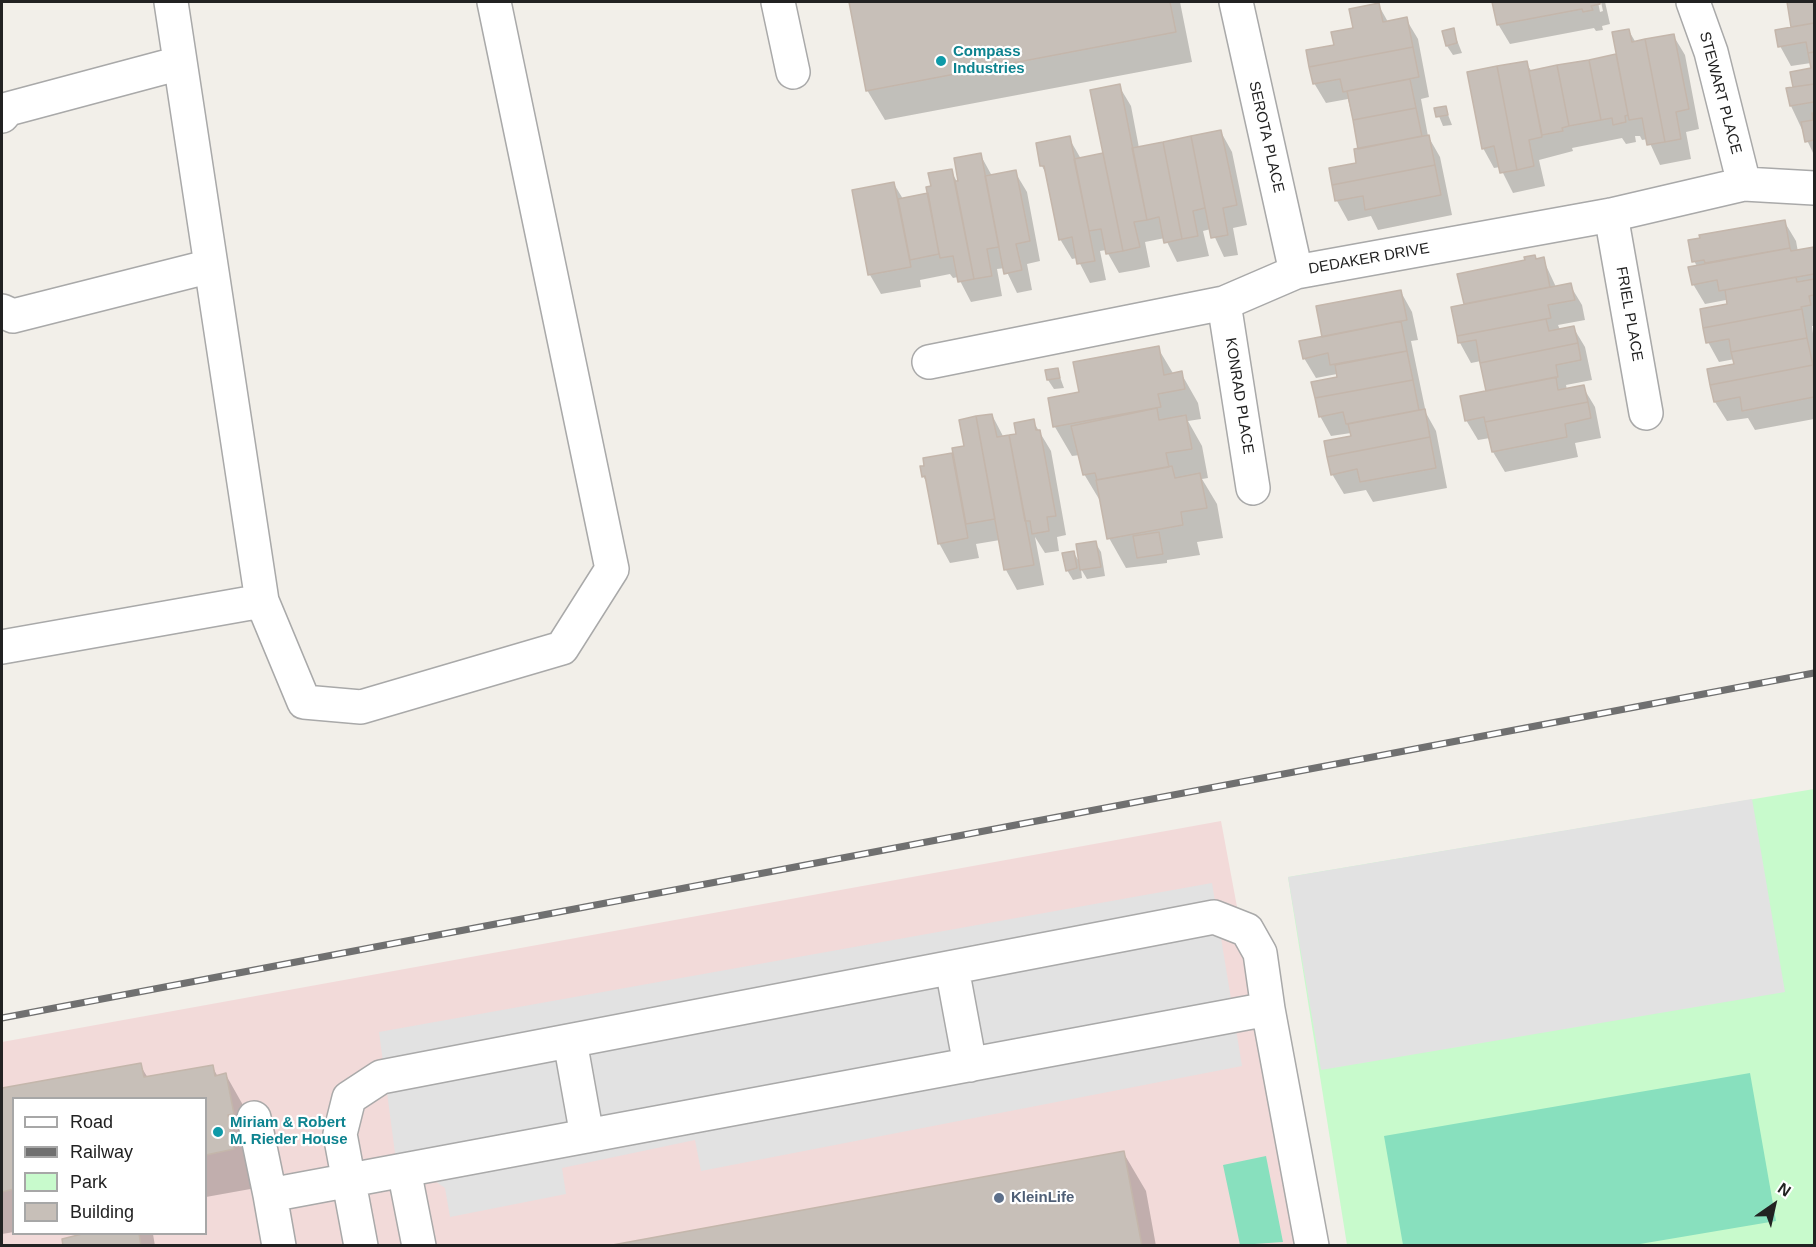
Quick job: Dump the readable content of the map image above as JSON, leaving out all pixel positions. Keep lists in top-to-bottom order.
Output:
{
  "streets": {
    "street": [
      "STEWART PLACE",
      "SEROTA PLACE",
      "DEDAKER DRIVE",
      "FRIEL PLACE",
      "KONRAD PLACE"
    ]
  },
  "crossings": [
    ["STEWART PLACE", "DEDAKER DRIVE"],
    ["SEROTA PLACE", "DEDAKER DRIVE"],
    ["DEDAKER DRIVE", "FRIEL PLACE"],
    ["DEDAKER DRIVE", "KONRAD PLACE"]
  ],
  "places": ["Compass Industries", "Miriam & Robert M. Rieder House", "KleinLife"],
  "legend": [
    "Road",
    "Railway",
    "Park",
    "Building"
  ],
  "north": "top right"
}
